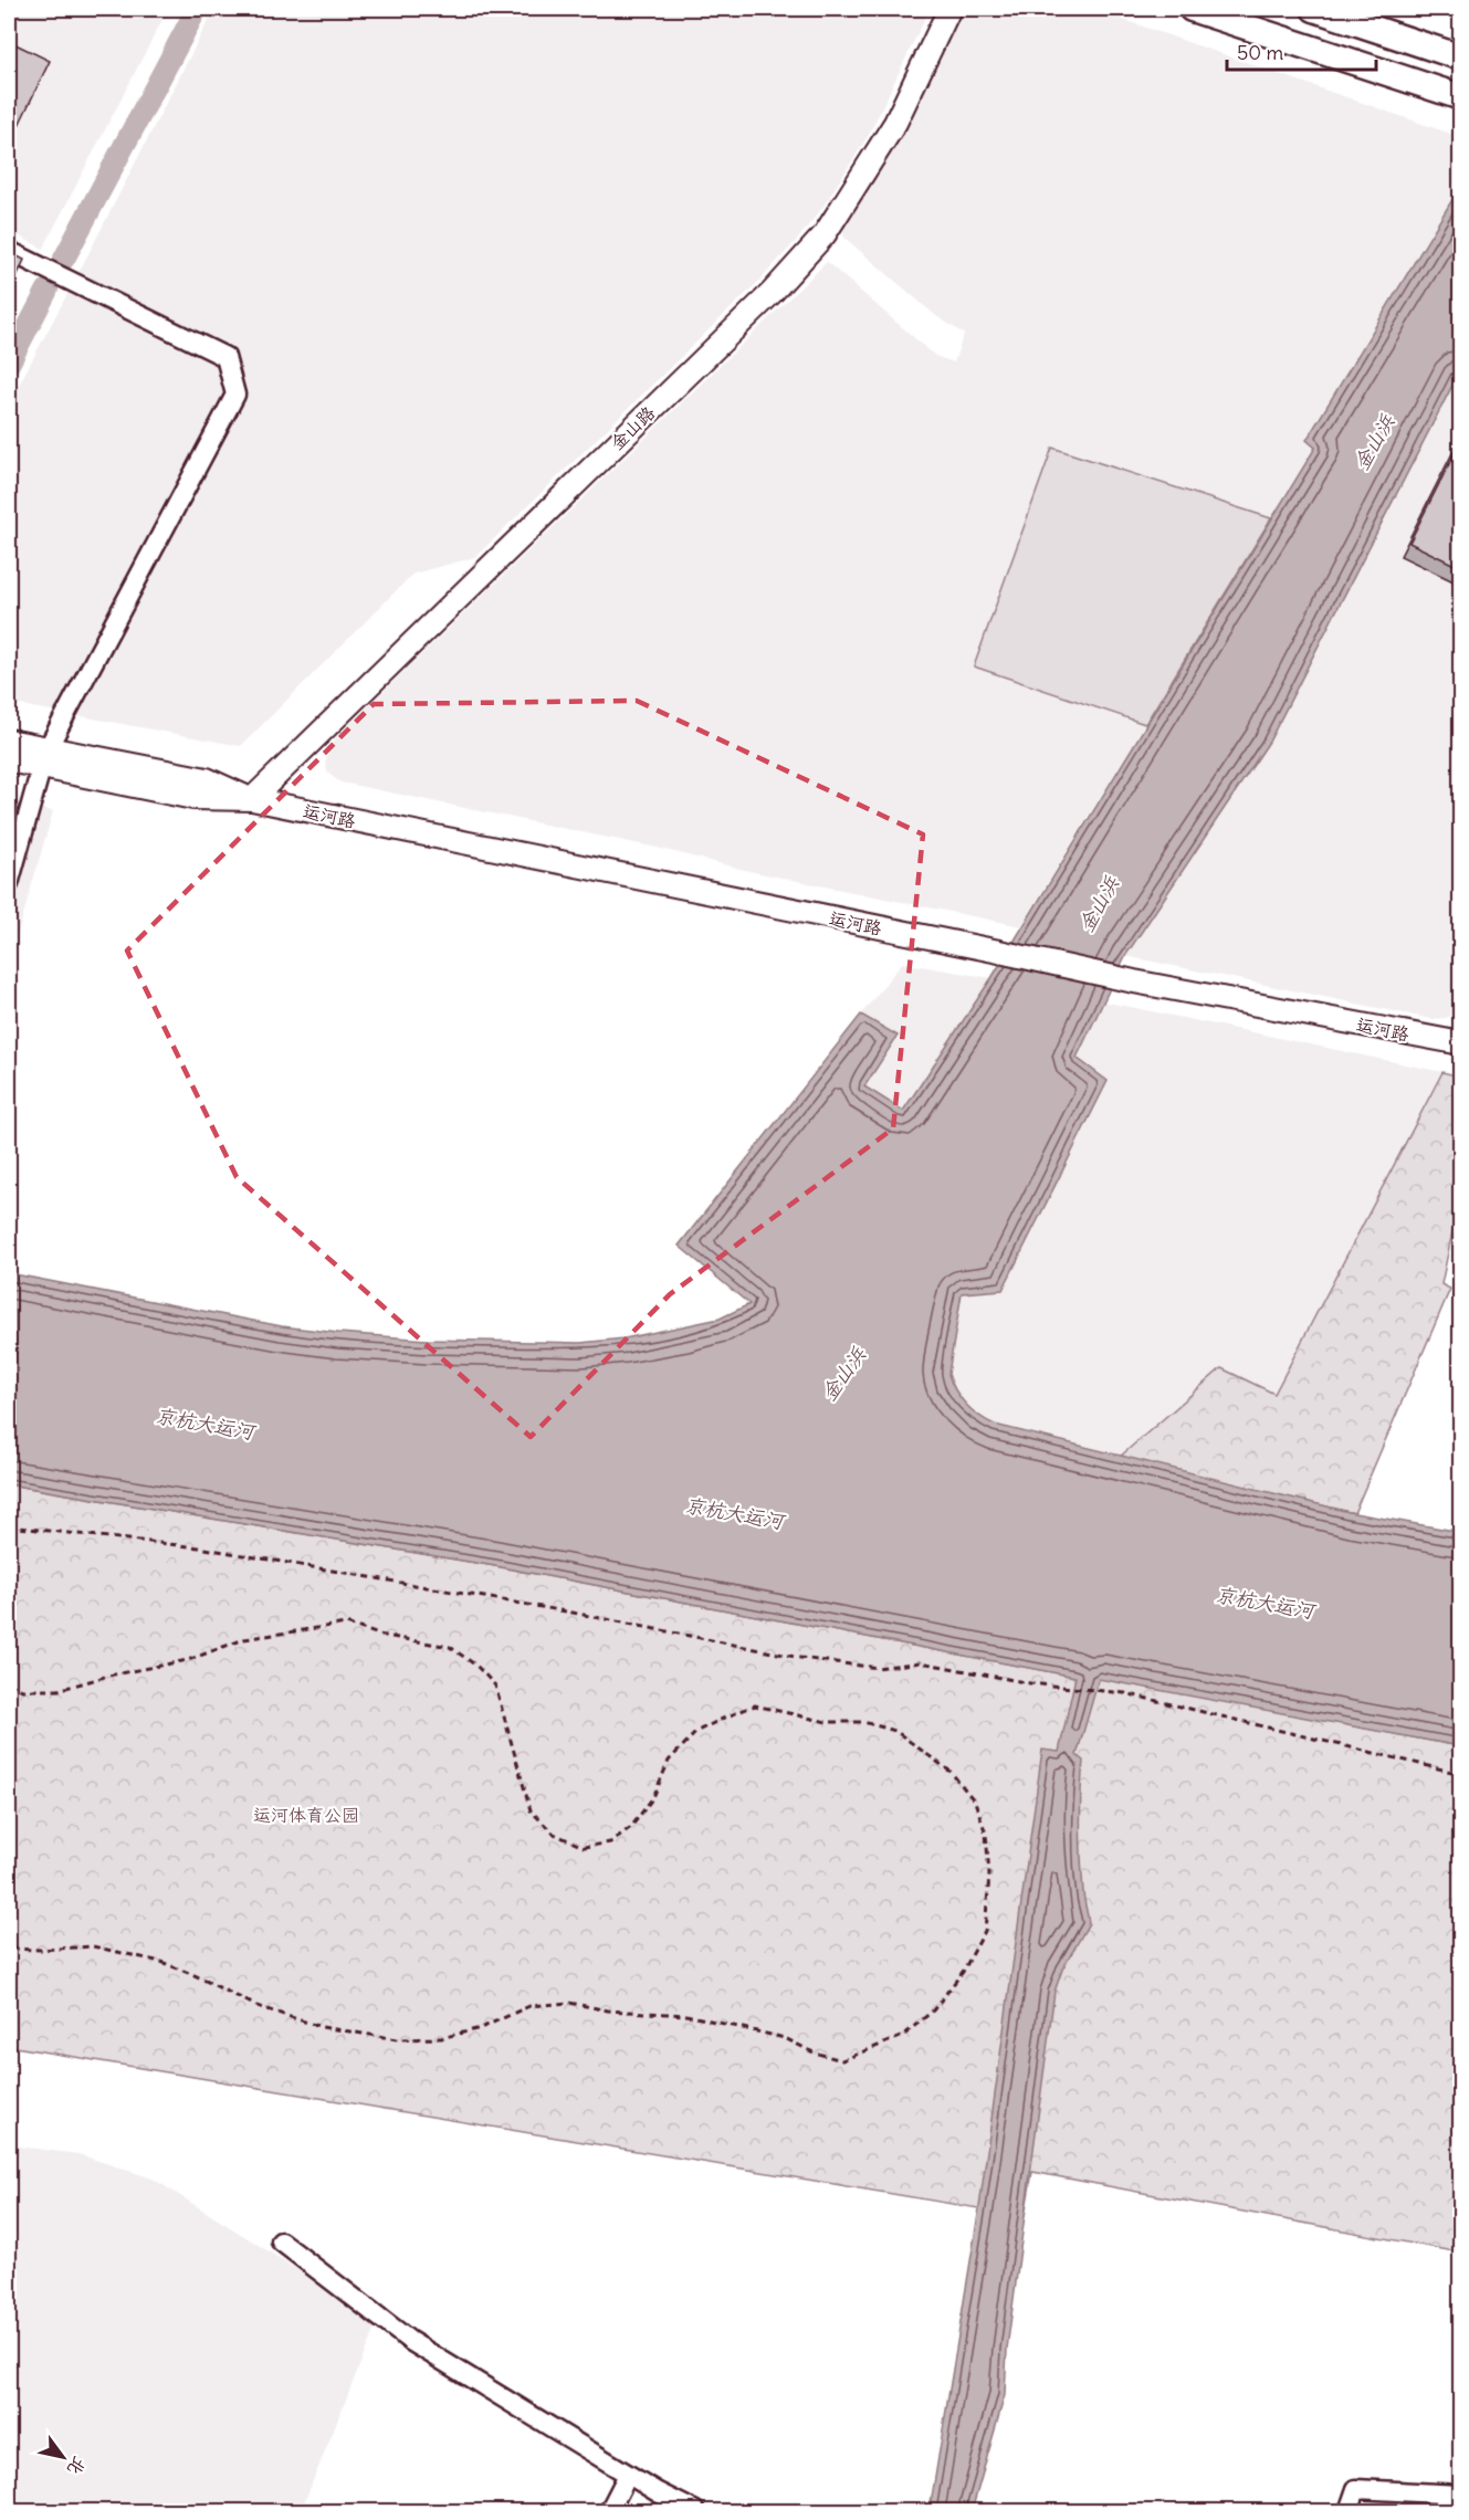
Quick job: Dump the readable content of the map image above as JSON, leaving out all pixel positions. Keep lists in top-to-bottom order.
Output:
{
  "streets": {
    "street": ["金山路", "运河路"]
  },
  "crossings": [
    ["金山路", "运河路"]
  ],
  "water": ["金山浜", "京杭大运河"],
  "parks": ["运河体育公园"],
  "scale_bar": "50 m",
  "north": "bottom right"
}
